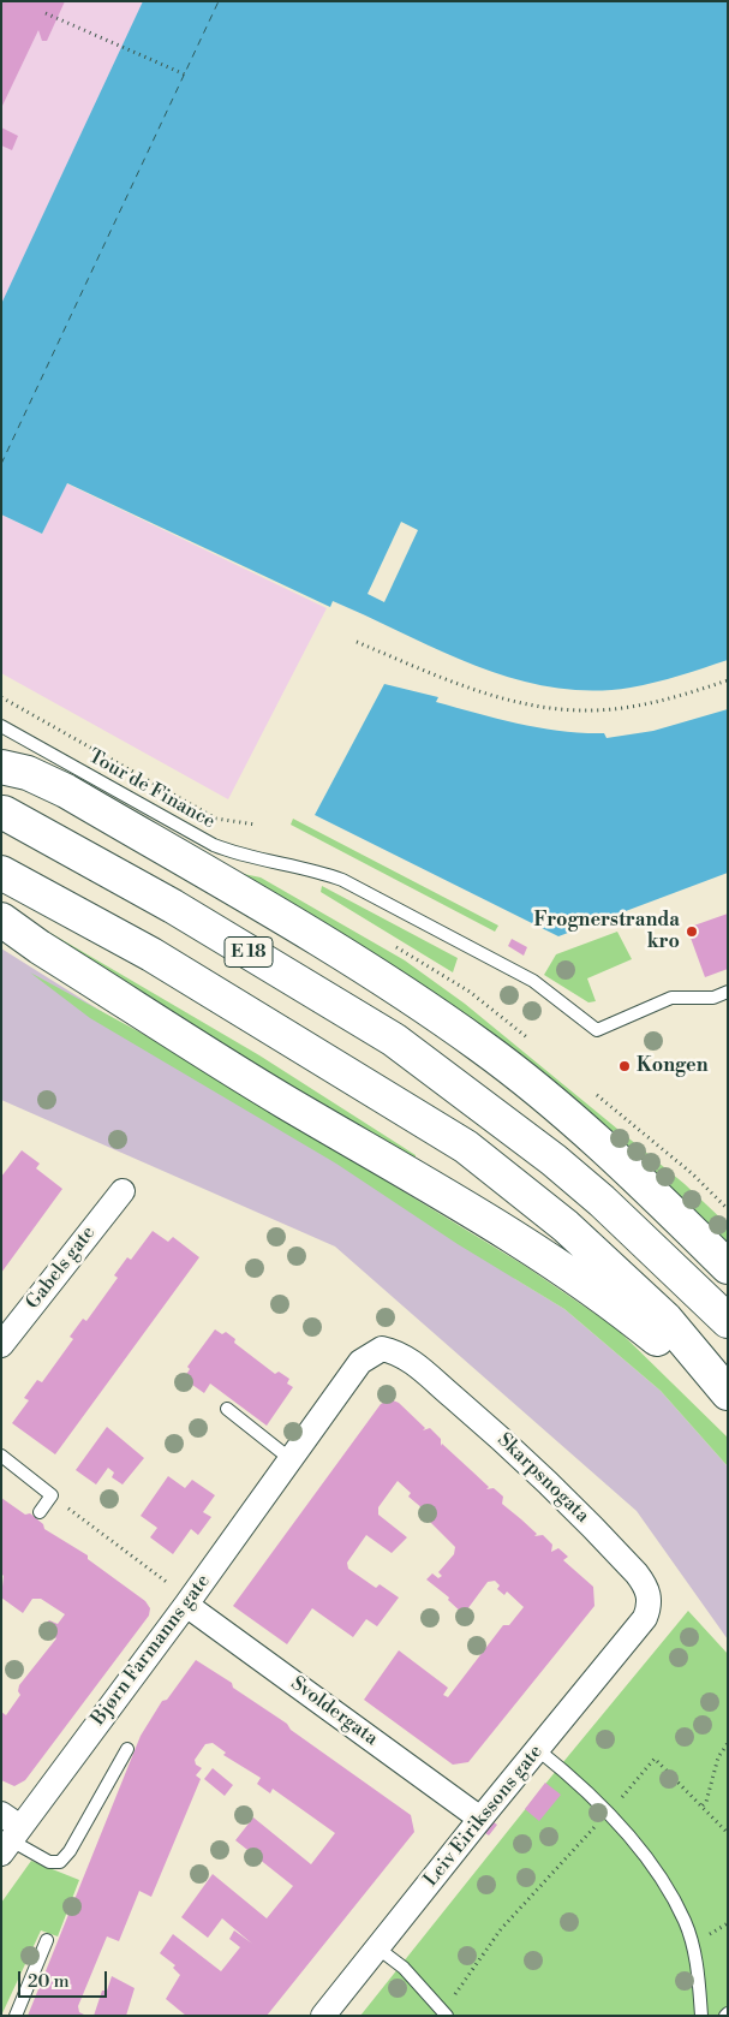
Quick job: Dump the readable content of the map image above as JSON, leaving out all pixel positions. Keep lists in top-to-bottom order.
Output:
{
  "streets": {
    "highway": ["E 18"],
    "street": [
      "Gabels gate",
      "Skarpsnogata",
      "Bjørn Farmanns gate",
      "Svoldergata",
      "Leiv Eirikssons gate"
    ],
    "lane": ["Tour de Finance"]
  },
  "crossings": [
    ["Skarpsnogata", "Bjørn Farmanns gate"],
    ["Skarpsnogata", "Leiv Eirikssons gate"],
    ["Bjørn Farmanns gate", "Svoldergata"],
    ["Svoldergata", "Leiv Eirikssons gate"]
  ],
  "places": ["Frognerstranda kro", "Kongen"],
  "scale_bar": "20 m"
}
